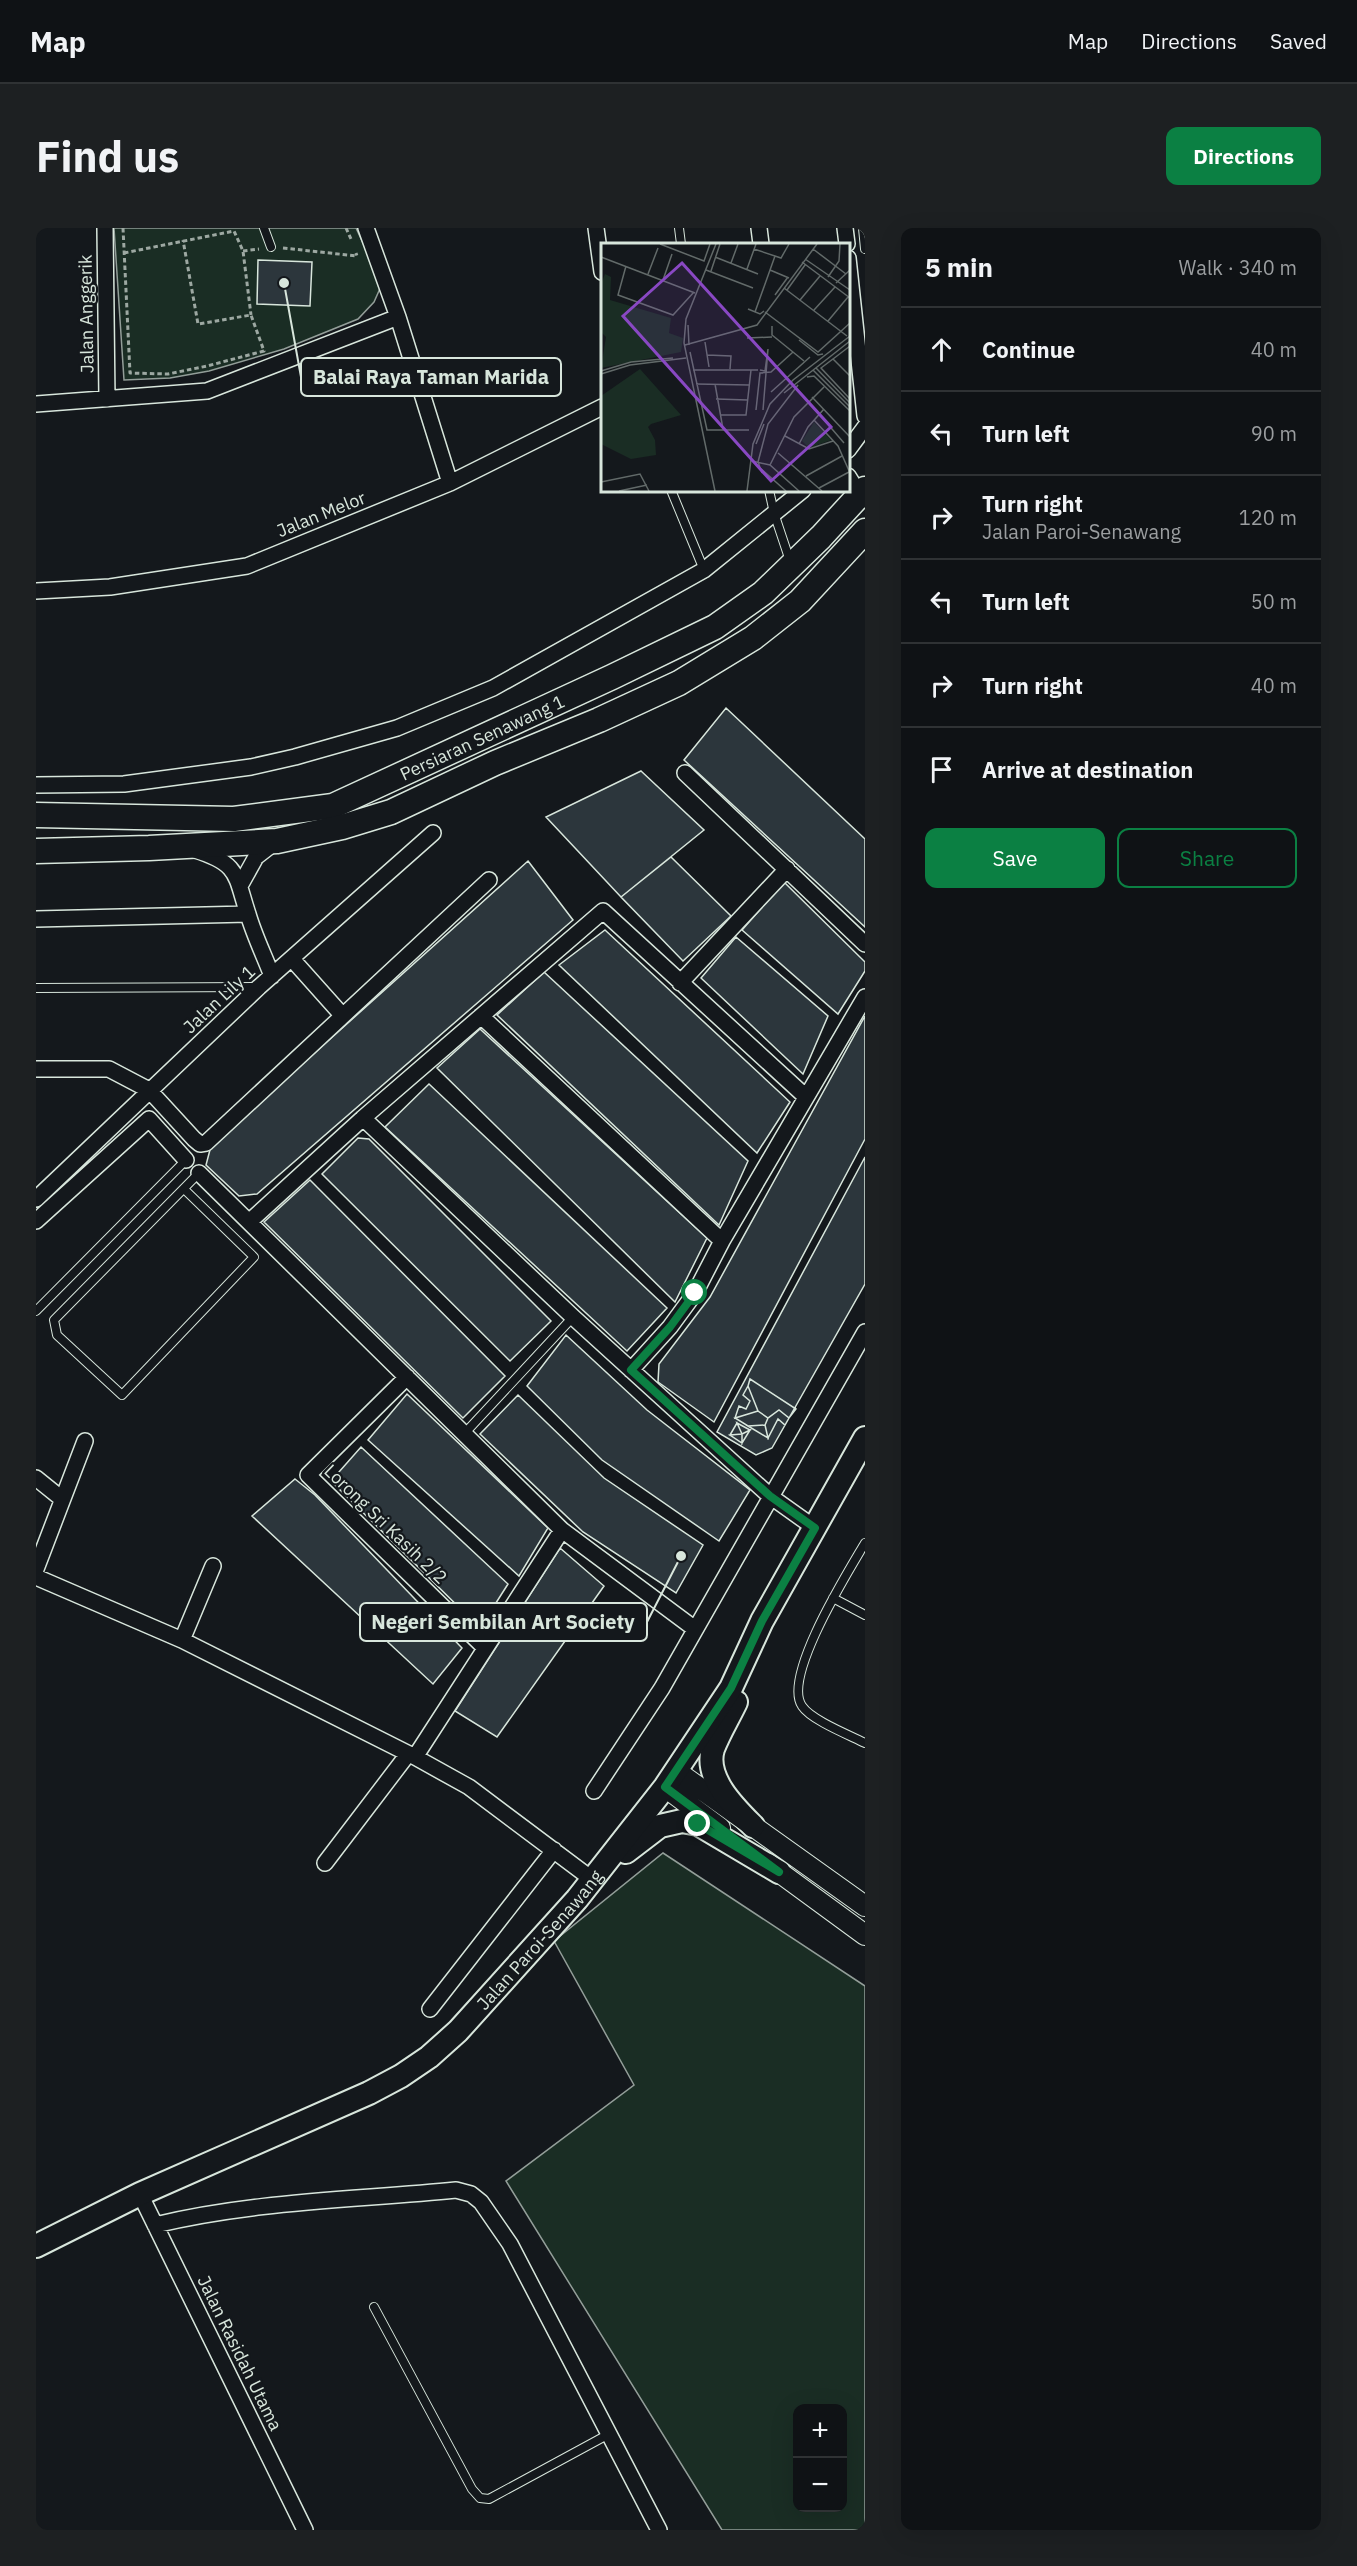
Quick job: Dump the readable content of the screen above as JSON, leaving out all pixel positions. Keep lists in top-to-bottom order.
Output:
{
  "streets": {
    "main road": ["Persiaran Senawang 1", "Jalan Paroi-Senawang"],
    "street": [
      "Jalan Anggerik",
      "Jalan Melor",
      "Jalan Lily 1",
      "Lorong Sri Kasih 2/2",
      "Jalan Rasidah Utama"
    ]
  },
  "crossings": [
    ["Jalan Paroi-Senawang", "Jalan Rasidah Utama"]
  ],
  "places": ["Balai Raya Taman Marida", "Negeri Sembilan Art Society"],
  "page": {
    "header": "Map",
    "nav": ["Map", "Directions", "Saved"],
    "buttons": [
      "Directions",
      ["Save", "Share"]
    ],
    "title": "Find us",
    "heading": ["5 min", "Walk · 340 m"],
    "list": [
      ["Continue", "40 m"],
      ["Turn left", "90 m"],
      ["Turn right", "Jalan Paroi-Senawang", "120 m"],
      ["Turn left", "50 m"],
      ["Turn right", "40 m"],
      "Arrive at destination"
    ],
    "map_buttons": ["+", "−"]
  }
}
